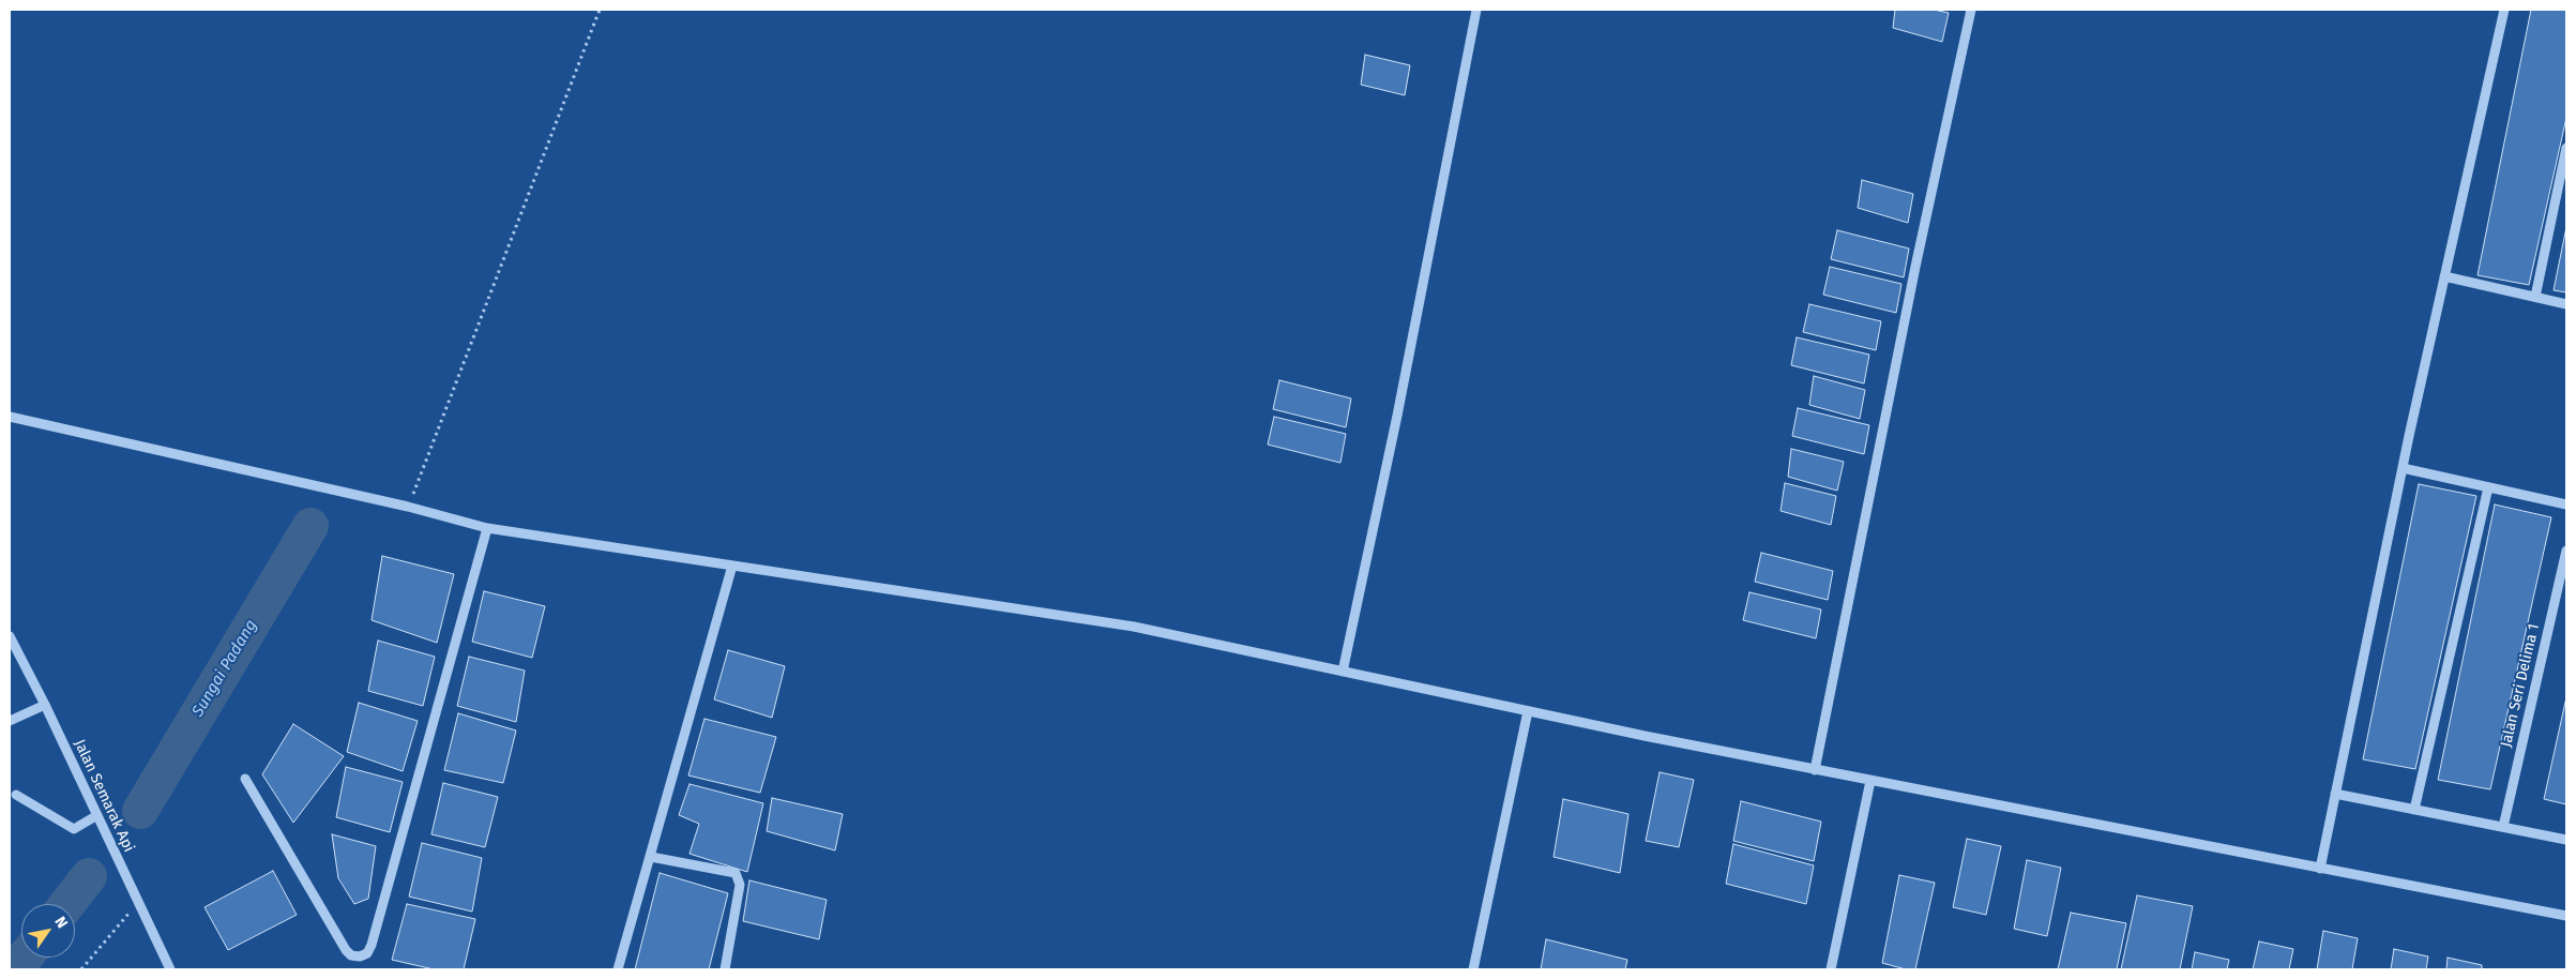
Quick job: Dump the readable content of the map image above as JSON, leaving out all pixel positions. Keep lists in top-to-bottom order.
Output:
{
  "streets": {
    "street": ["Jalan Seri Delima 1", "Jalan Semarak Api"]
  },
  "water": ["Sungai Padang"],
  "north": "top right"
}
